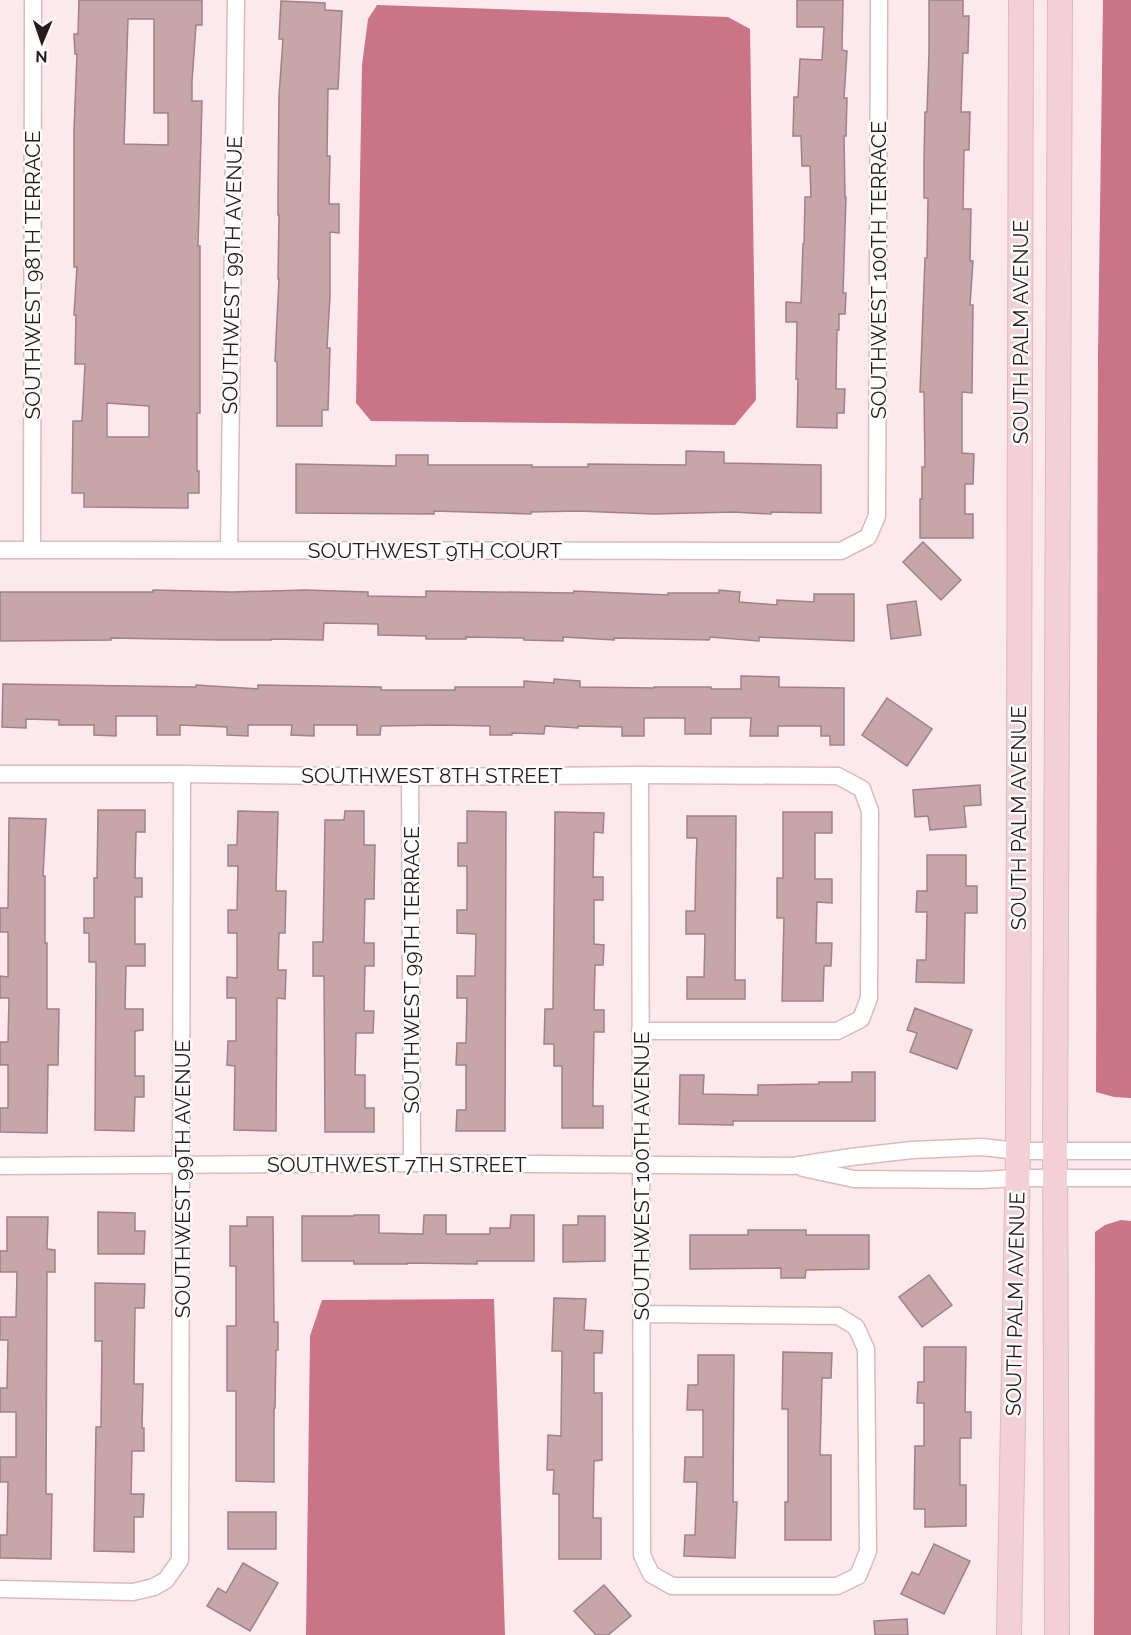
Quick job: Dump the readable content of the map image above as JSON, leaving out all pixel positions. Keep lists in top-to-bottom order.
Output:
{
  "streets": {
    "main road": ["SOUTH PALM AVENUE"],
    "street": [
      "SOUTHWEST 100TH TERRACE",
      "SOUTHWEST 98TH TERRACE",
      "SOUTHWEST 99TH AVENUE",
      "SOUTHWEST 9TH COURT",
      "SOUTHWEST 8TH STREET",
      "SOUTHWEST 99TH TERRACE",
      "SOUTHWEST 7TH STREET",
      "SOUTHWEST 100TH AVENUE"
    ]
  },
  "crossings": [
    ["SOUTHWEST 100TH TERRACE", "SOUTHWEST 9TH COURT"],
    ["SOUTHWEST 98TH TERRACE", "SOUTHWEST 9TH COURT"],
    ["SOUTHWEST 99TH AVENUE", "SOUTHWEST 9TH COURT"],
    ["SOUTHWEST 99TH AVENUE", "SOUTHWEST 8TH STREET"],
    ["SOUTHWEST 99TH AVENUE", "SOUTHWEST 7TH STREET"],
    ["SOUTH PALM AVENUE", "SOUTHWEST 7TH STREET"],
    ["SOUTHWEST 8TH STREET", "SOUTHWEST 99TH TERRACE"],
    ["SOUTHWEST 8TH STREET", "SOUTHWEST 100TH AVENUE"],
    ["SOUTHWEST 99TH TERRACE", "SOUTHWEST 7TH STREET"],
    ["SOUTHWEST 7TH STREET", "SOUTHWEST 100TH AVENUE"]
  ],
  "north": "bottom"
}
